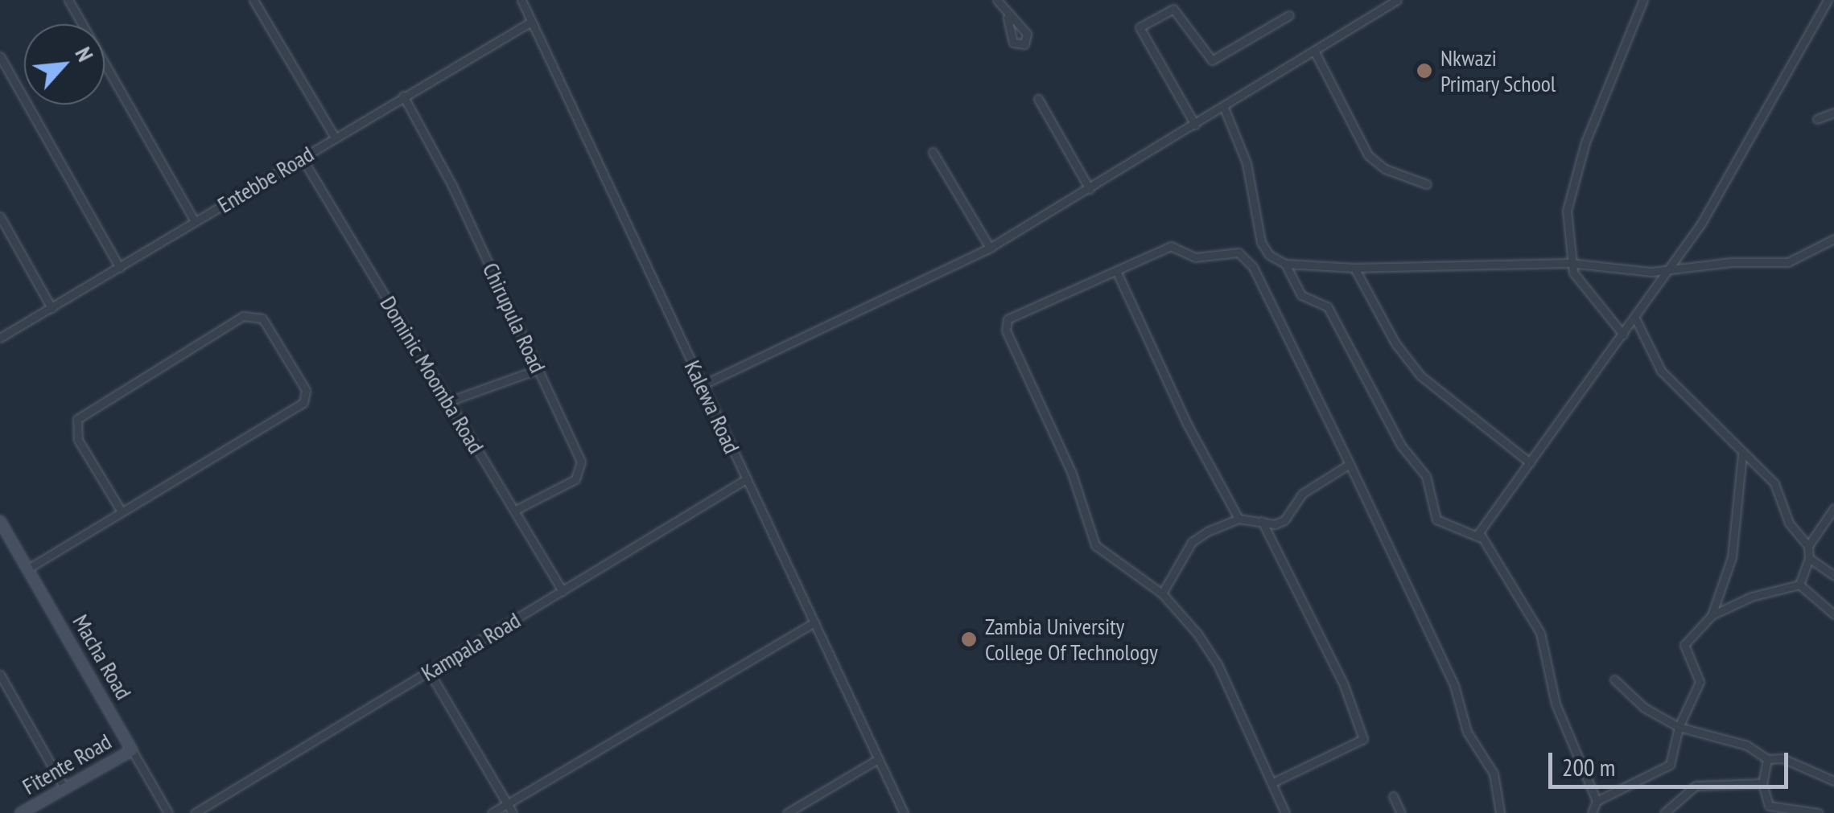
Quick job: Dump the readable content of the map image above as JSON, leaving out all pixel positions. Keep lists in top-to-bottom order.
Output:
{
  "streets": {
    "main road": ["Macha Road", "Fitente Road"],
    "street": [
      "Entebbe Road",
      "Chirupula Road",
      "Dominic Moomba Road",
      "Kalewa Road",
      "Kampala Road"
    ]
  },
  "crossings": [
    ["Entebbe Road", "Chirupula Road"],
    ["Entebbe Road", "Dominic Moomba Road"],
    ["Entebbe Road", "Kalewa Road"],
    ["Chirupula Road", "Dominic Moomba Road"],
    ["Dominic Moomba Road", "Kampala Road"],
    ["Kalewa Road", "Kampala Road"],
    ["Macha Road", "Fitente Road"]
  ],
  "places": ["Nkwazi Primary School", "Zambia University College Of Technology"],
  "scale_bar": "200 m",
  "north": "top right"
}
